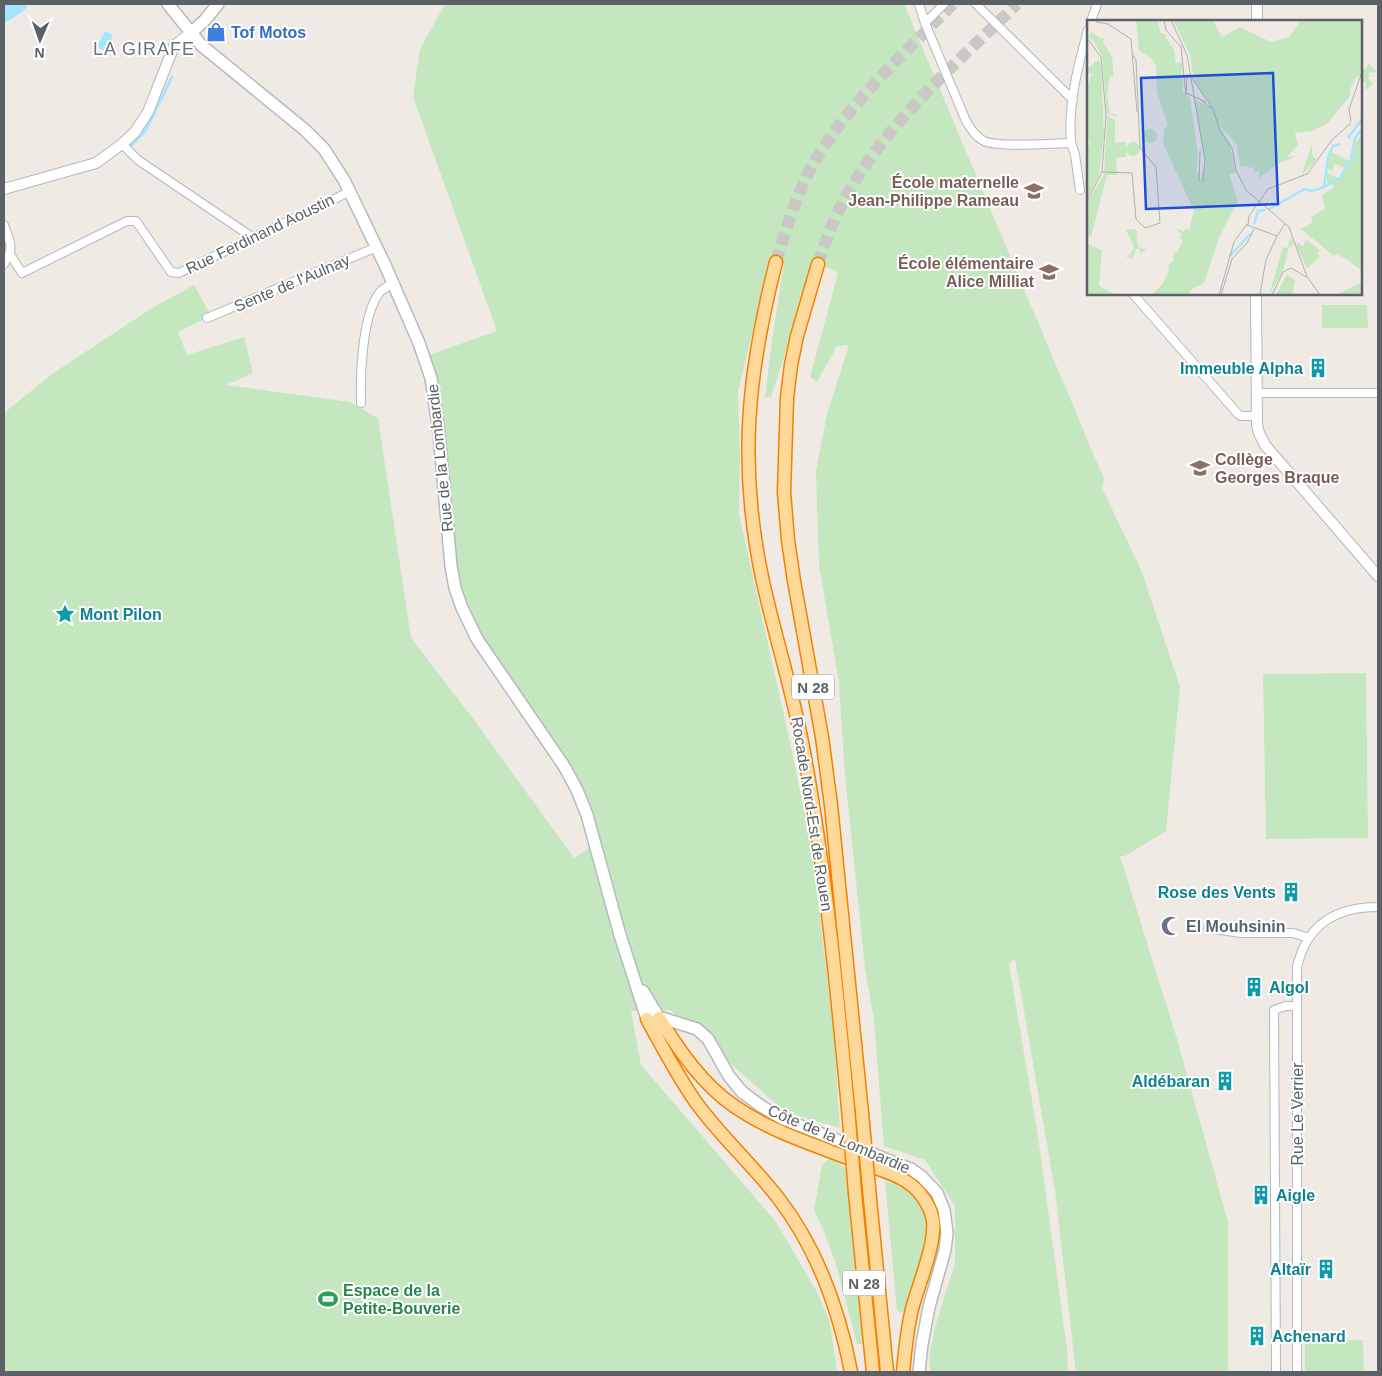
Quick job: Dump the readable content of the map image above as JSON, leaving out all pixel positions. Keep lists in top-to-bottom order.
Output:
{
  "streets": {
    "highway": ["N 28", "Rocade Nord-Est de Rouen"],
    "main road": ["Rue de la Lombardie", "Côte de la Lombardie"],
    "street": ["Rue Ferdinand Aoustin", "Sente de l'Aulnay", "Rue Le Verrier"]
  },
  "crossings": [
    ["Rue Ferdinand Aoustin", "Rue de la Lombardie"],
    ["Sente de l'Aulnay", "Rue de la Lombardie"],
    ["Rue de la Lombardie", "Côte de la Lombardie"]
  ],
  "districts": ["LA GIRAFE"],
  "places": {
    "shop": ["Tof Motos"],
    "school or university": ["École maternelle Jean-Philippe Rameau", "École élémentaire Alice Milliat", "Collège Georges Braque"],
    "building": [
      "Immeuble Alpha",
      "Rose des Vents",
      "Algol",
      "Aldébaran",
      "Aigle",
      "Altaïr",
      "Achenard"
    ],
    "place": ["Mont Pilon"],
    "mosque": ["El Mouhsinin"],
    "sports": ["Espace de la Petite-Bouverie"]
  },
  "north": "bottom"
}
